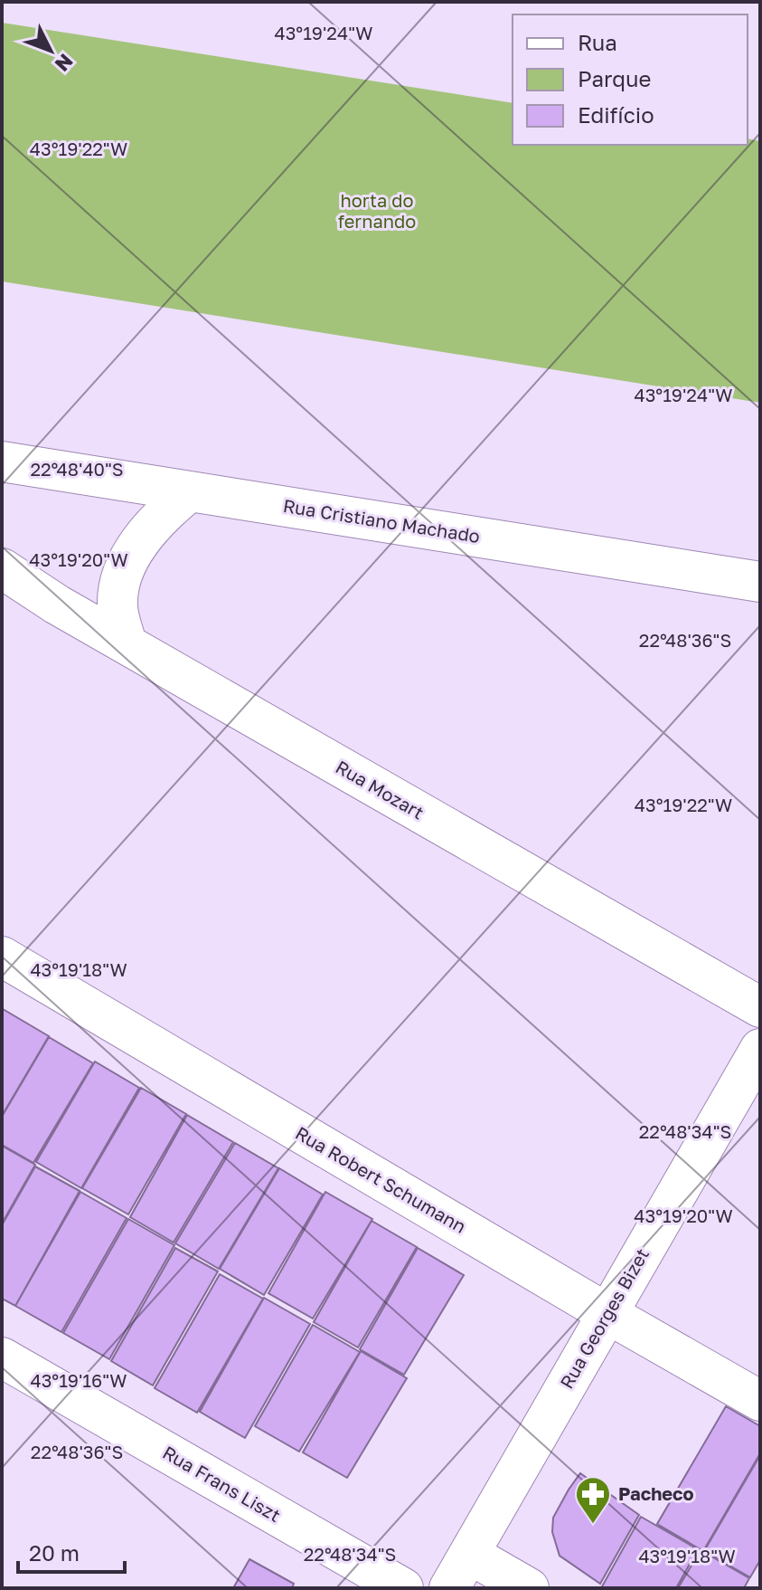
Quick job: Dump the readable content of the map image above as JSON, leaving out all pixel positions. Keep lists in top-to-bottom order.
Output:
{
  "streets": {
    "street": [
      "Rua Cristiano Machado",
      "Rua Mozart",
      "Rua Robert Schumann",
      "Rua Georges Bizet",
      "Rua Frans Liszt"
    ]
  },
  "crossings": [
    ["Rua Robert Schumann", "Rua Georges Bizet"]
  ],
  "parks": ["horta do fernando"],
  "places": {
    "pharmacy": ["Pacheco"]
  },
  "legend": ["Rua", "Parque", "Edifício"],
  "scale_bar": "20 m",
  "north": "bottom right",
  "coordinates": [
    "43°19'24\"W",
    "43°19'22\"W",
    "22°48'40\"S",
    "43°19'20\"W",
    "22°48'36\"S",
    "43°19'18\"W",
    "22°48'34\"S",
    "43°19'16\"W"
  ]
}
